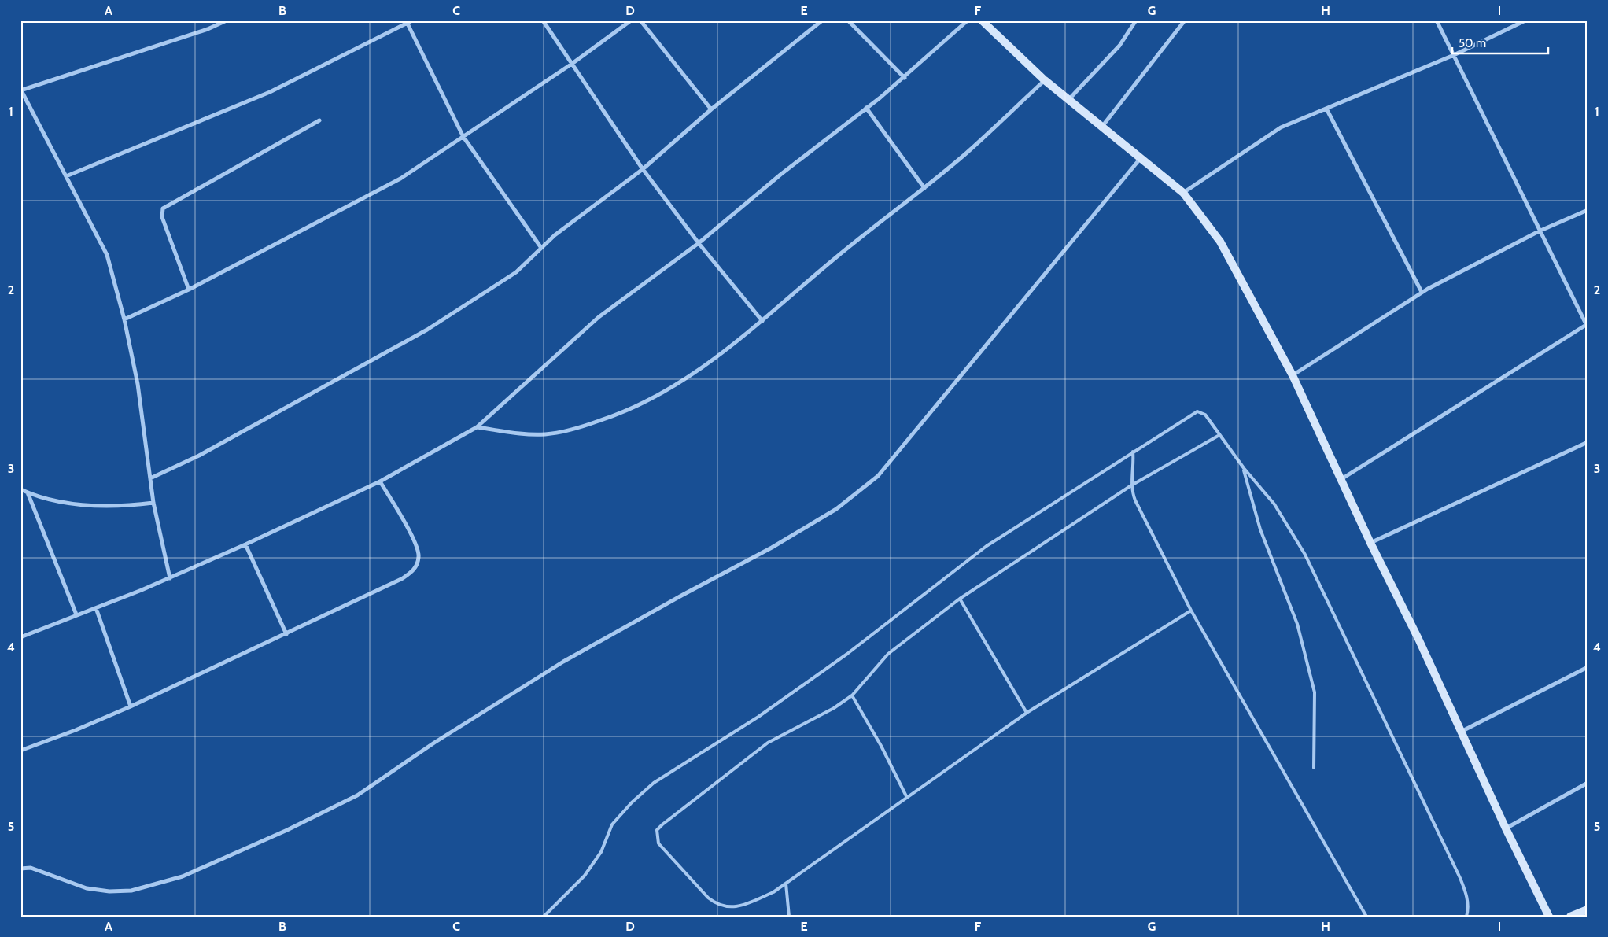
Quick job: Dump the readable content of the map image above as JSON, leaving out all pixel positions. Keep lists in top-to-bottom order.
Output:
{
  "scale_bar": "50 m",
  "grid": {
    "columns": [
      "A",
      "B",
      "C",
      "D",
      "E",
      "F",
      "G",
      "H",
      "I"
    ],
    "rows": [
      "1",
      "2",
      "3",
      "4",
      "5"
    ]
  }
}
